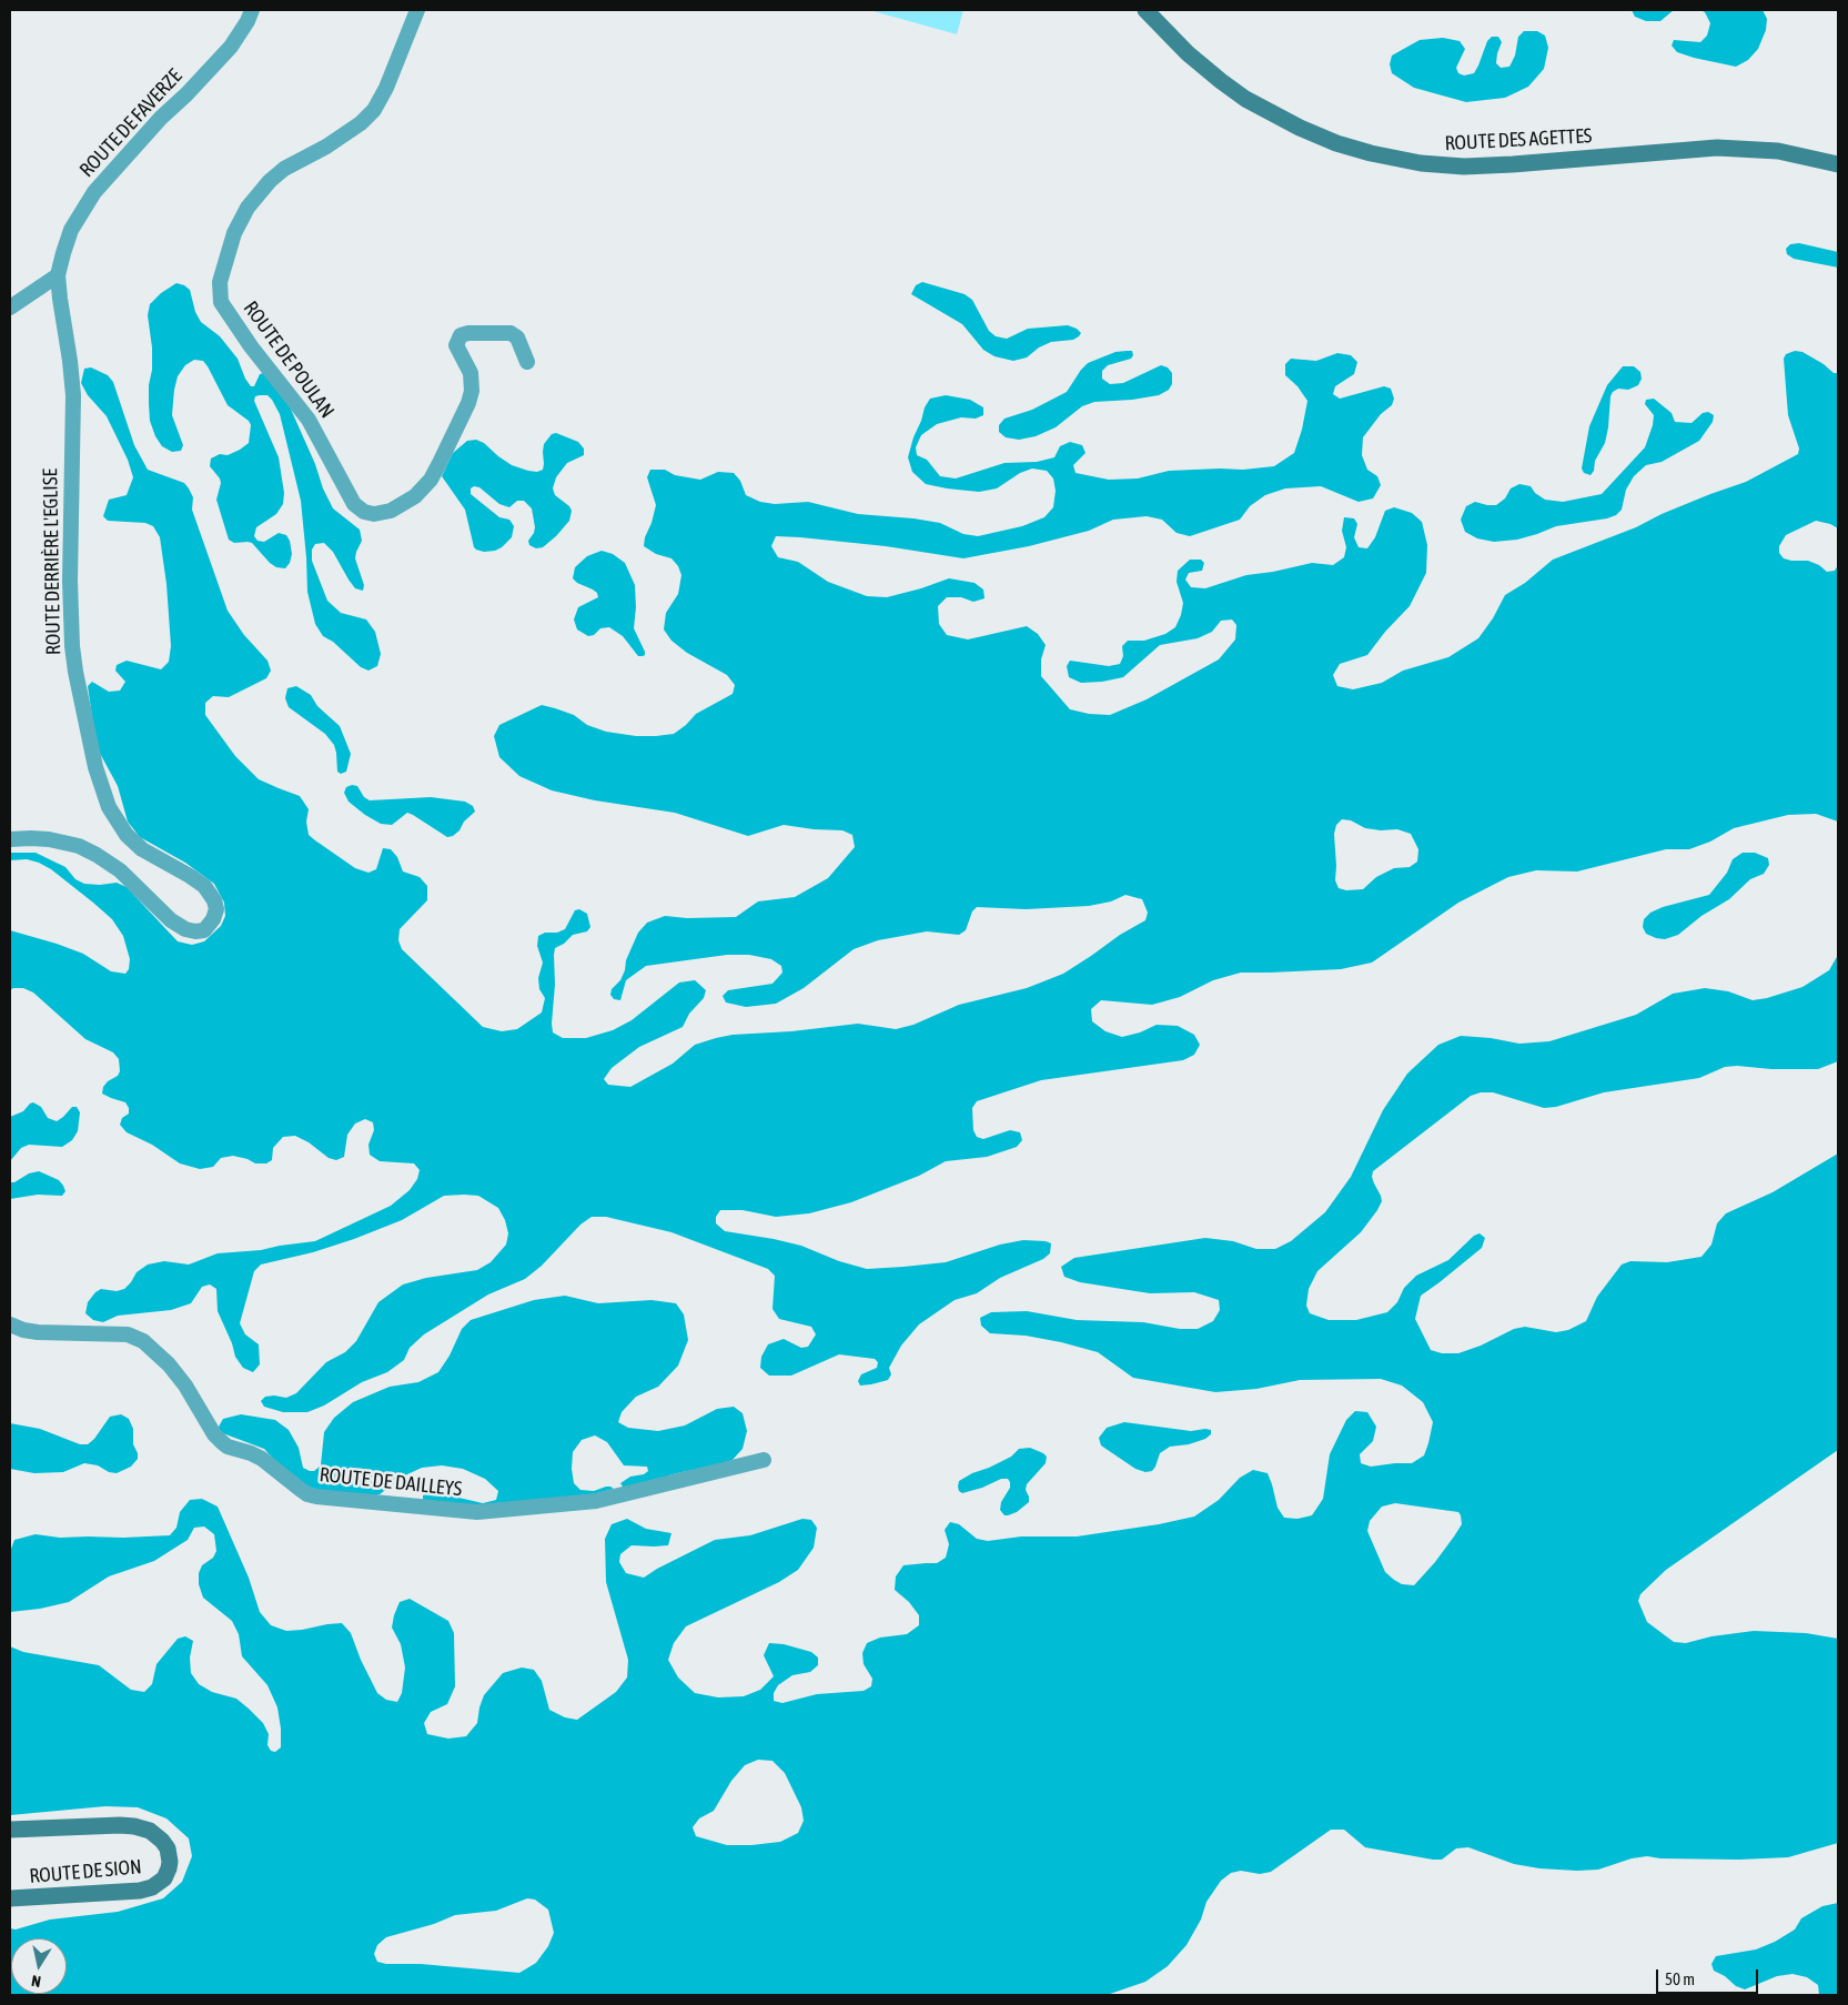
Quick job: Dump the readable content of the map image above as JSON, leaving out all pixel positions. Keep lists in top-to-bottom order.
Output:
{
  "streets": {
    "street": [
      "ROUTE DE FAVERZE",
      "ROUTE DES AGETTES",
      "ROUTE DE POULAN",
      "ROUTE DERRIÈRE L'EGLISE",
      "ROUTE DE DAILLEYS",
      "ROUTE DE SION"
    ]
  },
  "crossings": [
    ["ROUTE DE FAVERZE", "ROUTE DERRIÈRE L'EGLISE"]
  ],
  "scale_bar": "50 m",
  "north": "bottom"
}
